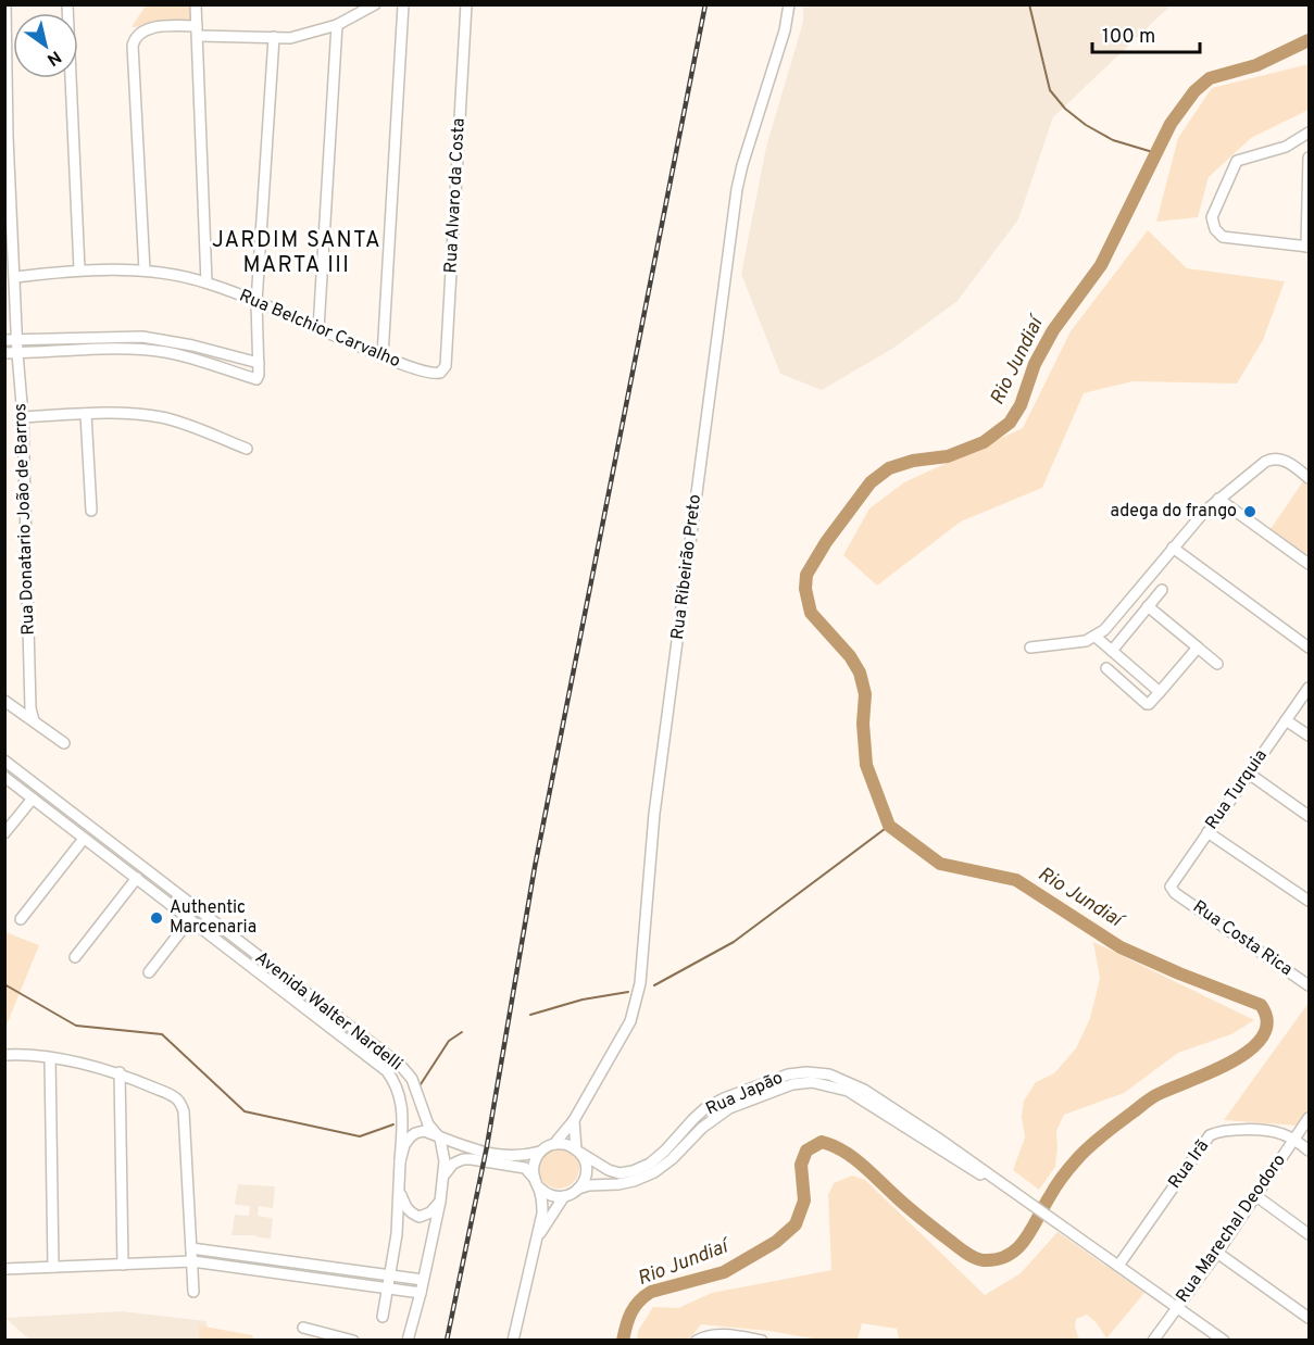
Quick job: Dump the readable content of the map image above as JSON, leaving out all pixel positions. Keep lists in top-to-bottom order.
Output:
{
  "streets": {
    "street": [
      "Rua Alvaro da Costa",
      "Rua Belchior Carvalho",
      "Rua Donatario João de Barros",
      "Rua Ribeirão Preto",
      "Rua Turquia",
      "Rua Costa Rica",
      "Avenida Walter Nardelli",
      "Rua Japão",
      "Rua Irã",
      "Rua Marechal Deodoro"
    ]
  },
  "crossings": [
    ["Rua Alvaro da Costa", "Rua Belchior Carvalho"],
    ["Rua Belchior Carvalho", "Rua Donatario João de Barros"],
    ["Rua Ribeirão Preto", "Rua Japão"],
    ["Rua Turquia", "Rua Costa Rica"],
    ["Rua Japão", "Rua Irã"],
    ["Rua Japão", "Rua Marechal Deodoro"],
    ["Rua Irã", "Rua Marechal Deodoro"]
  ],
  "districts": ["JARDIM SANTA MARTA III"],
  "water": ["Rio Jundiaí"],
  "places": ["adega do frango", "Authentic Marcenaria"],
  "scale_bar": "100 m",
  "north": "bottom right"
}
